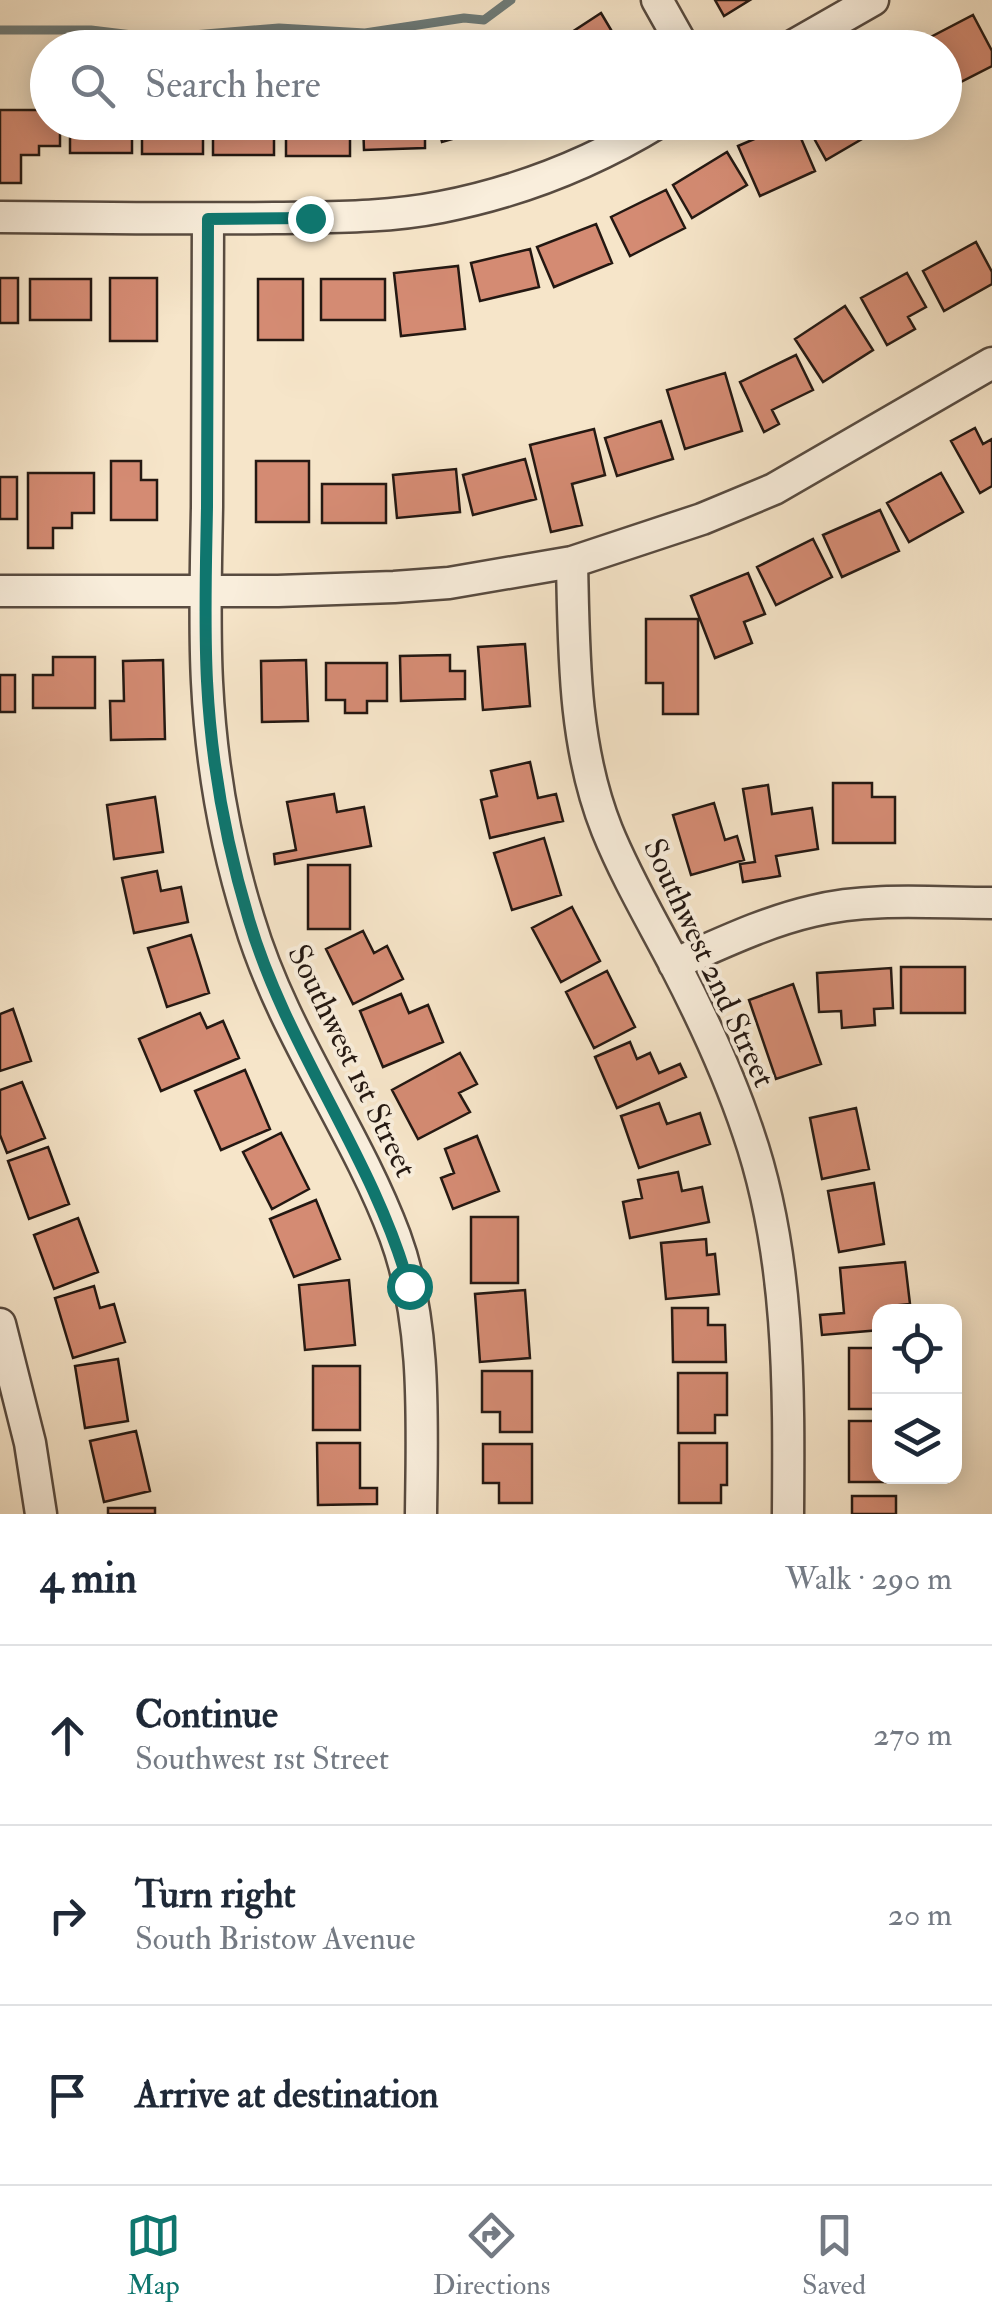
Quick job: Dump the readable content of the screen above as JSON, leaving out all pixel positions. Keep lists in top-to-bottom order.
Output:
{
  "streets": {
    "street": ["Southwest 2nd Street", "Southwest 1st Street"]
  },
  "page": {
    "search": "Search here",
    "heading": ["4 min", "Walk · 290 m"],
    "list": [
      ["Continue", "Southwest 1st Street", "270 m"],
      ["Turn right", "South Bristow Avenue", "20 m"],
      "Arrive at destination"
    ],
    "nav": ["Map", "Directions", "Saved"]
  }
}
